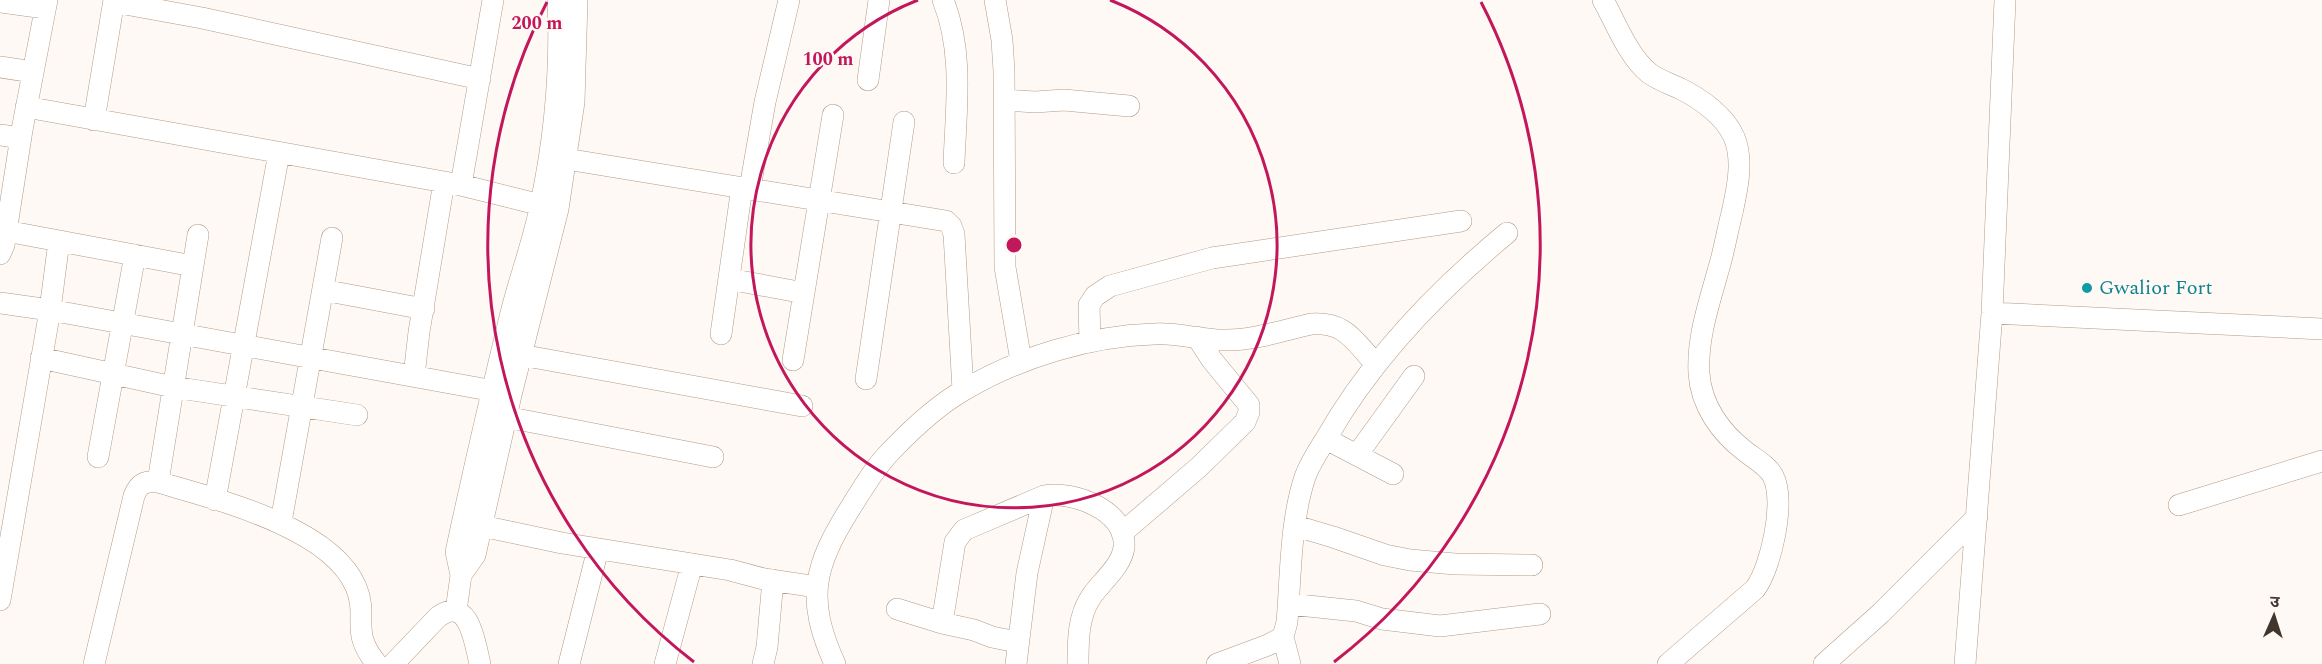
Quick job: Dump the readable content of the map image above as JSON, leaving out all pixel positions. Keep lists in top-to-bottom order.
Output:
{
  "places": ["Gwalior Fort"],
  "north": "top",
  "rings": ["200 m", "100 m"]
}
